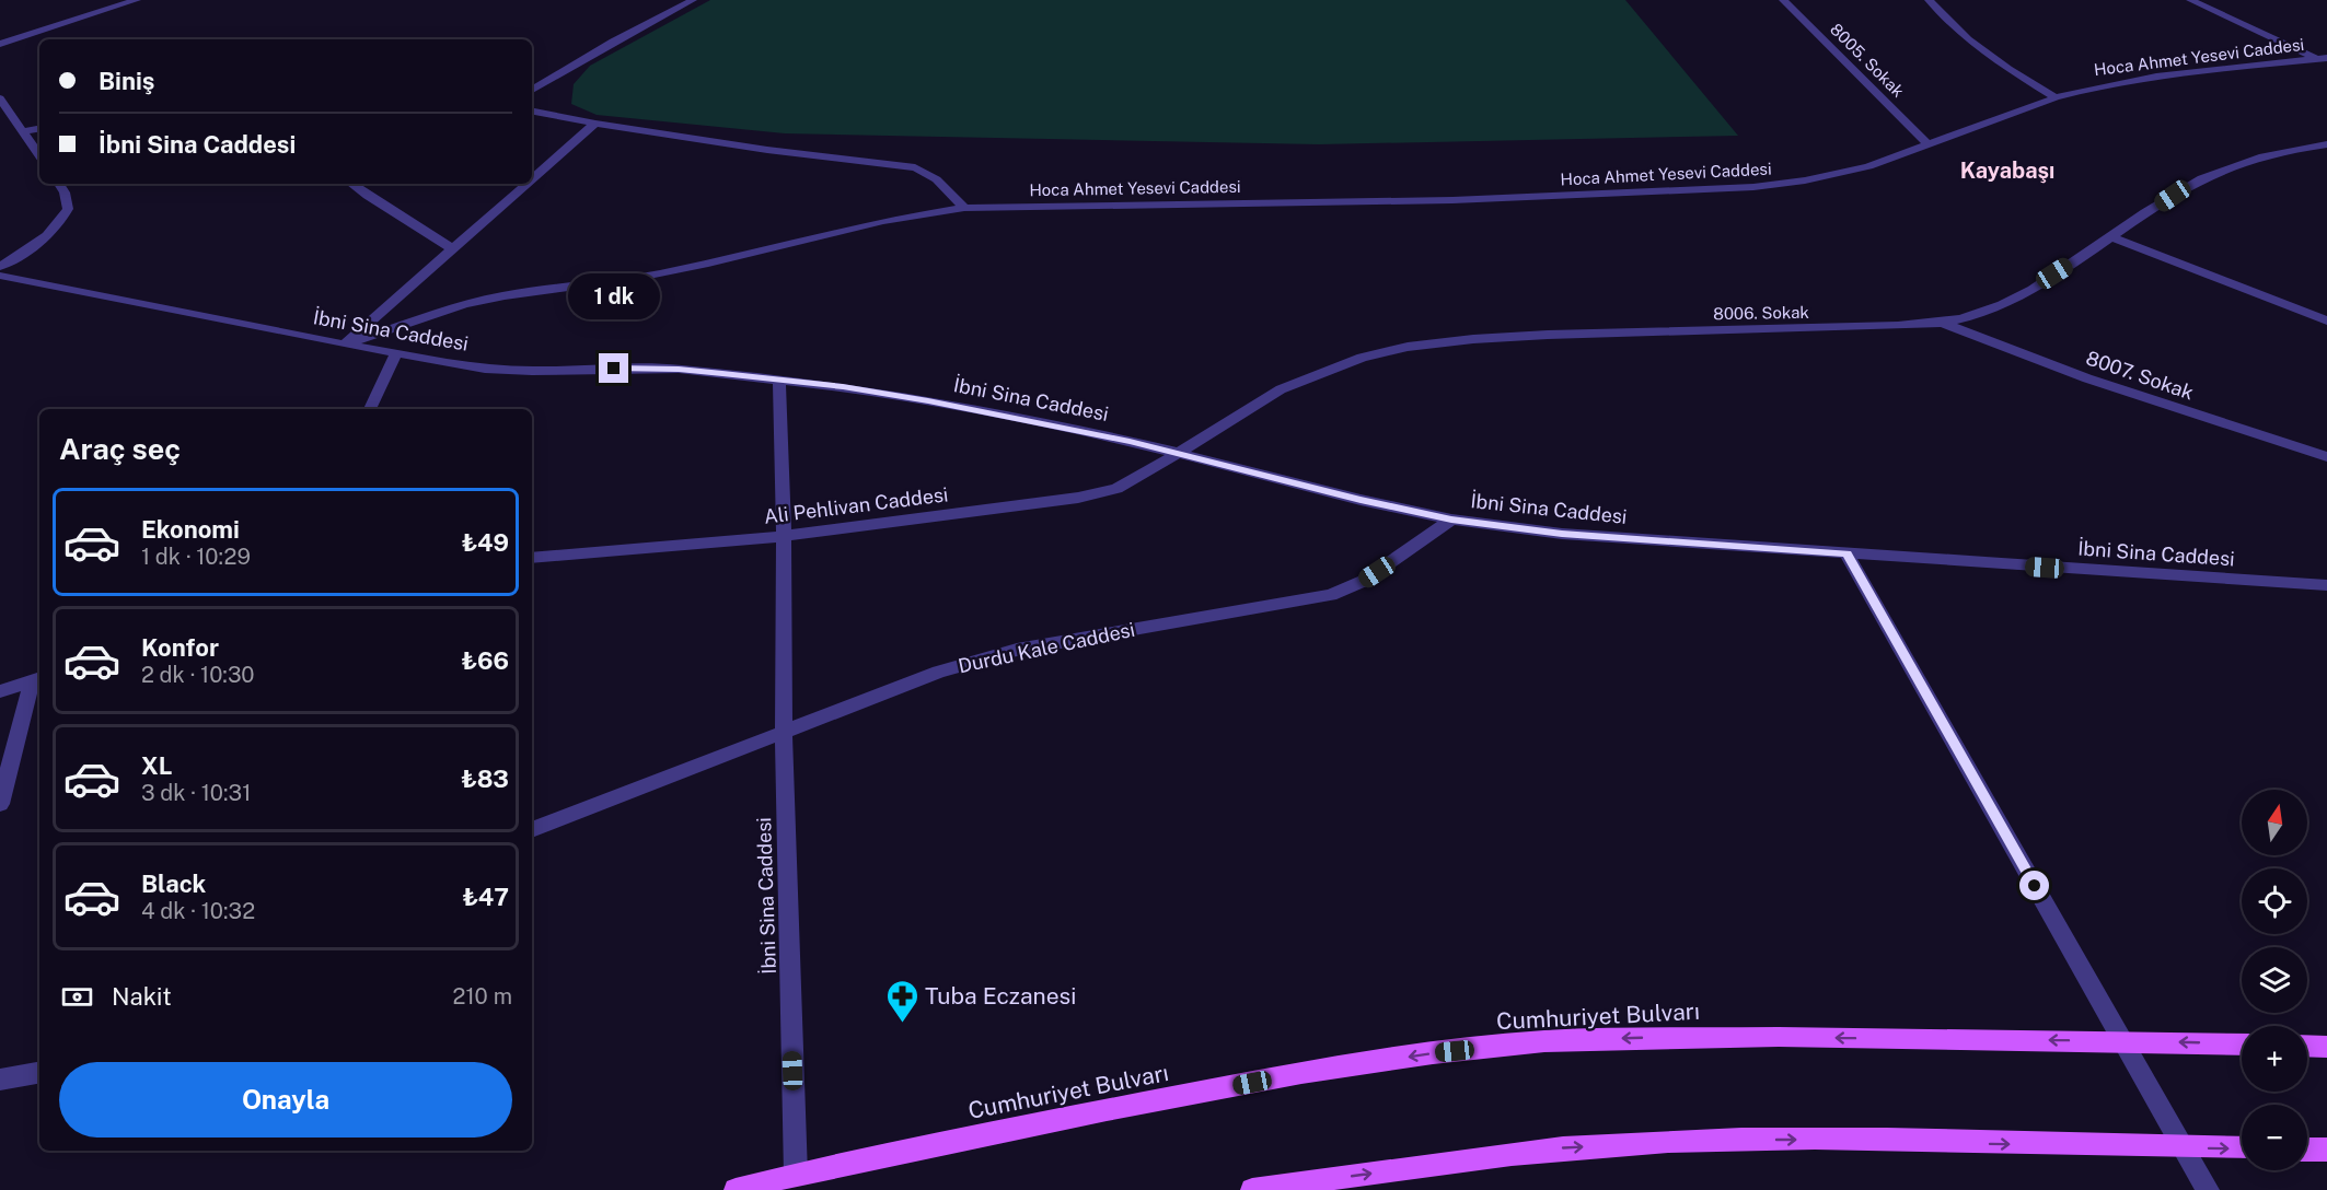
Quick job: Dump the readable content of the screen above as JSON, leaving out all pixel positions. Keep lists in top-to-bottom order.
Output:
{
  "streets": {
    "main road": ["Cumhuriyet Bulvarı"],
    "street": [
      "Hoca Ahmet Yesevi Caddesi",
      "8005. Sokak",
      "8006. Sokak",
      "İbni Sina Caddesi",
      "8007. Sokak",
      "Ali Pehlivan Caddesi",
      "Durdu Kale Caddesi"
    ]
  },
  "crossings": [
    ["Hoca Ahmet Yesevi Caddesi", "8005. Sokak"],
    ["Hoca Ahmet Yesevi Caddesi", "İbni Sina Caddesi"],
    ["8006. Sokak", "İbni Sina Caddesi"],
    ["8006. Sokak", "8007. Sokak"],
    ["8006. Sokak", "Ali Pehlivan Caddesi"],
    ["İbni Sina Caddesi", "Ali Pehlivan Caddesi"],
    ["İbni Sina Caddesi", "Durdu Kale Caddesi"],
    ["İbni Sina Caddesi", "Cumhuriyet Bulvarı"]
  ],
  "districts": ["Kayabaşı"],
  "places": {
    "pharmacy": ["Tuba Eczanesi"]
  },
  "north": "top",
  "page": {
    "banner": ["Biniş", "İbni Sina Caddesi"],
    "bubble": "1 dk",
    "heading": "Araç seç",
    "list": [
      {
        "name": "Ekonomi",
        "note": "1 dk · 10:29",
        "value": "₺49"
      },
      {
        "name": "Konfor",
        "note": "2 dk · 10:30",
        "value": "₺66"
      },
      {
        "name": "XL",
        "note": "3 dk · 10:31",
        "value": "₺83"
      },
      {
        "name": "Black",
        "note": "4 dk · 10:32",
        "value": "₺47"
      }
    ],
    "map_buttons": ["+", "−"],
    "pay": ["Nakit", "210 m"],
    "buttons": "Onayla"
  }
}
